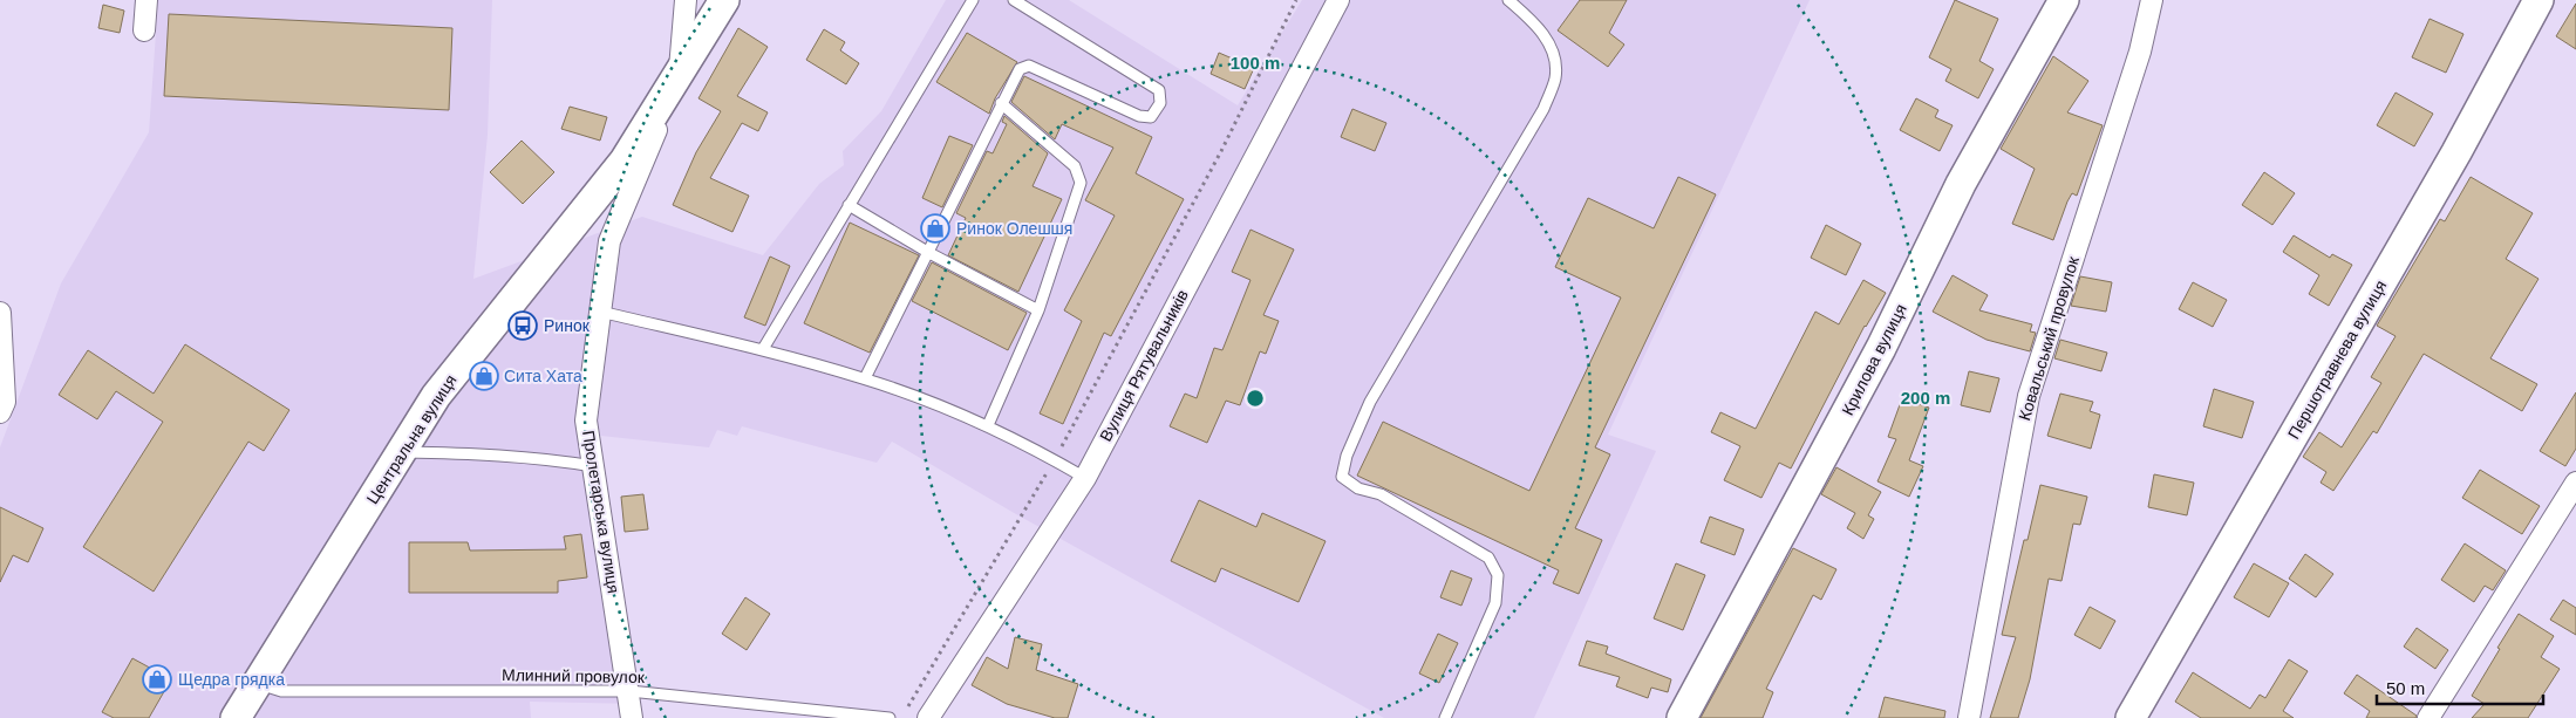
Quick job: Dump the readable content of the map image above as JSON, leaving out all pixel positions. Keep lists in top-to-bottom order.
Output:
{
  "streets": {
    "street": [
      "Ковальський провулок",
      "Крилова вулиця",
      "Першотравнева вулиця",
      "Вулиця Рятувальників",
      "Центральна вулиця",
      "Пролетарська вулиця"
    ],
    "lane": ["Млинний провулок"]
  },
  "crossings": [
    ["Центральна вулиця", "Пролетарська вулиця"],
    ["Центральна вулиця", "Млинний провулок"],
    ["Пролетарська вулиця", "Млинний провулок"]
  ],
  "places": {
    "shop": ["Ринок Олешшя", "Сита Хата", "Щедра грядка"],
    "bus stop": ["Ринок"]
  },
  "scale_bar": "50 m",
  "rings": ["100 m", "200 m"]
}
